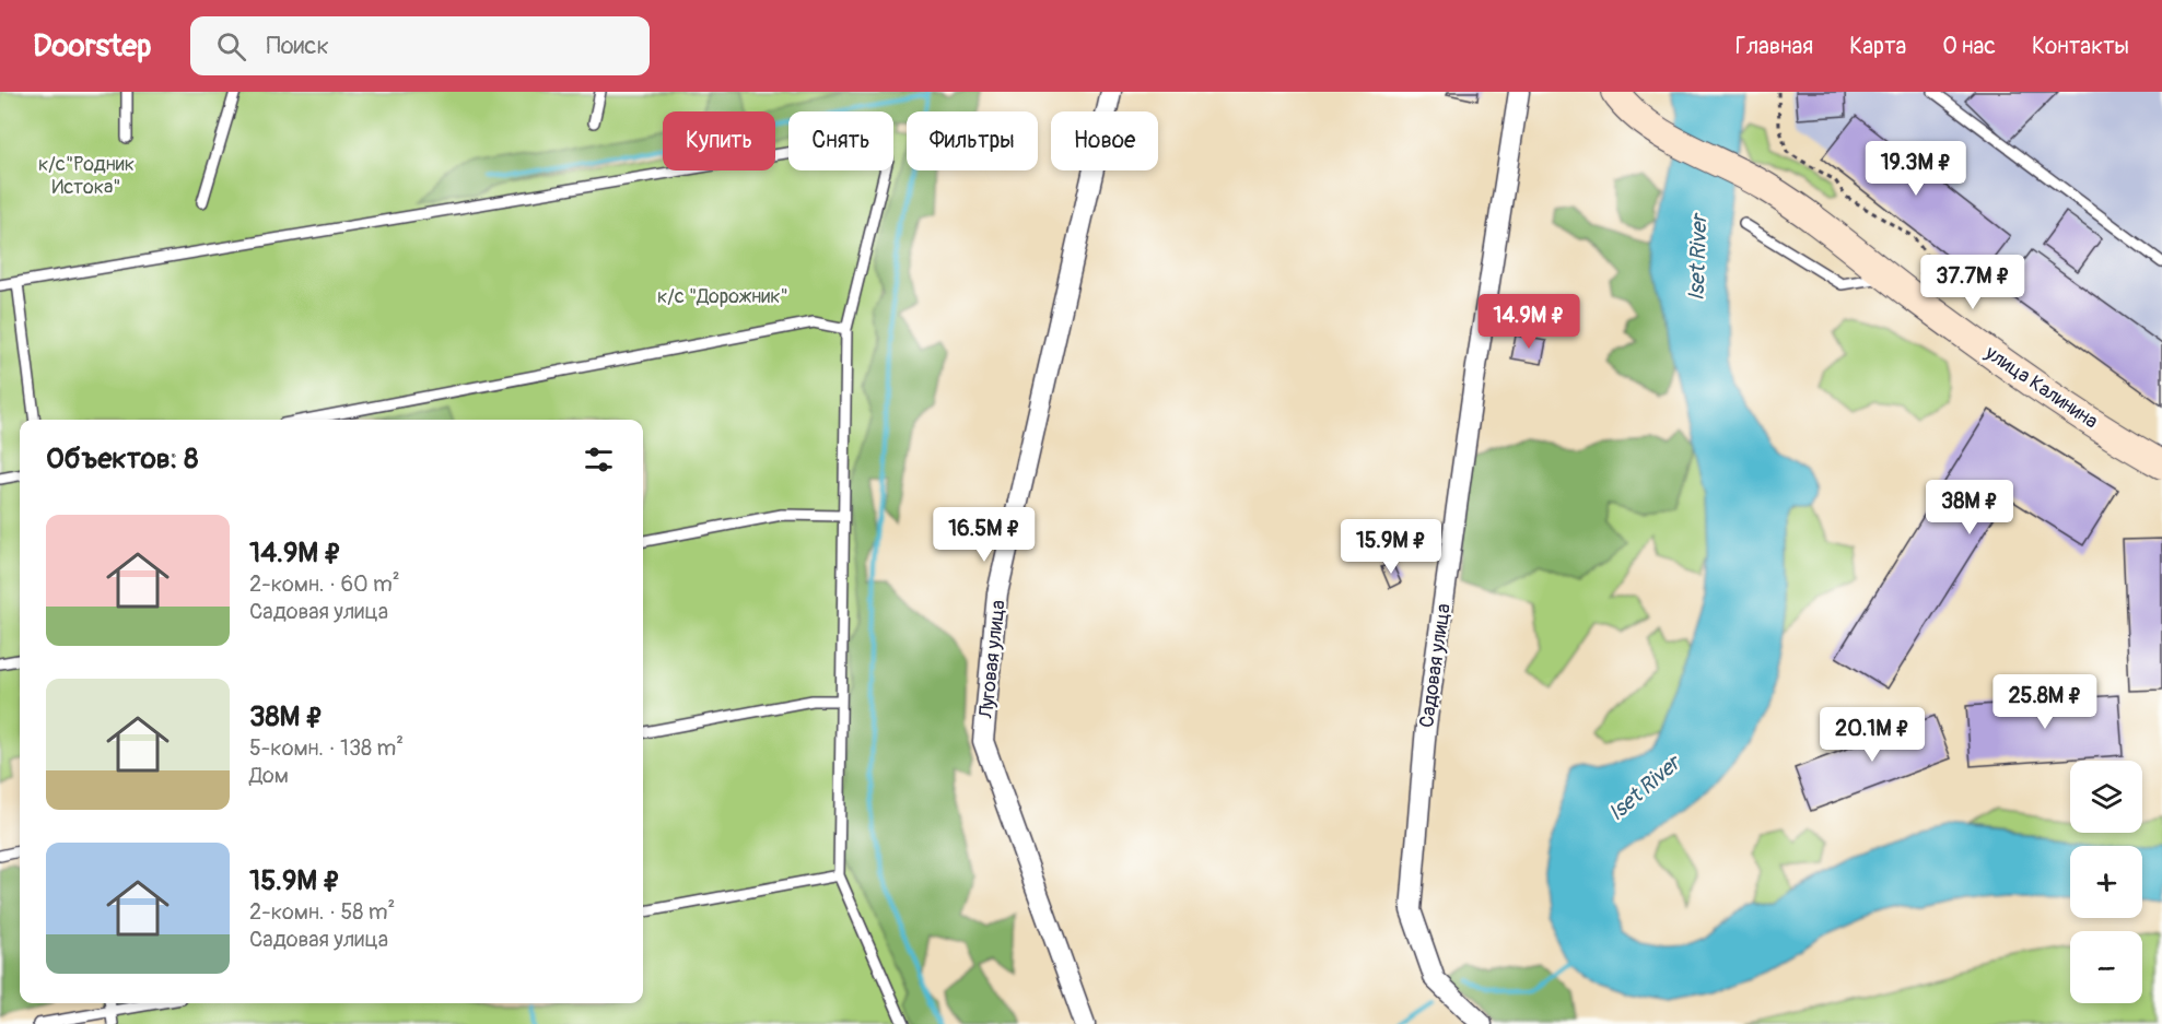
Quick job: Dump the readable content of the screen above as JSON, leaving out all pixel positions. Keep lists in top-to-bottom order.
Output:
{
  "streets": {
    "main road": ["улица Калинина"],
    "street": ["Луговая улица", "Садовая улица"]
  },
  "water": ["Iset River"],
  "parks": ["к/с\"Родник Истока\"", "к/с \"Дорожник\""],
  "page": {
    "header": "Doorstep",
    "search": "Поиск",
    "nav": [
      "Главная",
      "Карта",
      "О нас",
      "Контакты"
    ],
    "chip": [
      "Купить",
      "Снять",
      "Фильтры",
      "Новое"
    ],
    "price": [
      "19.3M ₽",
      "37.7M ₽",
      "14.9M ₽",
      "38M ₽",
      "16.5M ₽",
      "15.9M ₽",
      "25.8M ₽",
      "20.1M ₽"
    ],
    "heading": "Объектов: 8",
    "list": [
      {
        "name": "14.9M ₽",
        "note": "2-комн. · 60 m² · Садовая улица"
      },
      {
        "name": "38M ₽",
        "note": "5-комн. · 138 m² · Дом"
      },
      {
        "name": "15.9M ₽",
        "note": "2-комн. · 58 m² · Садовая улица"
      }
    ],
    "map_buttons": ["+", "−"]
  }
}
